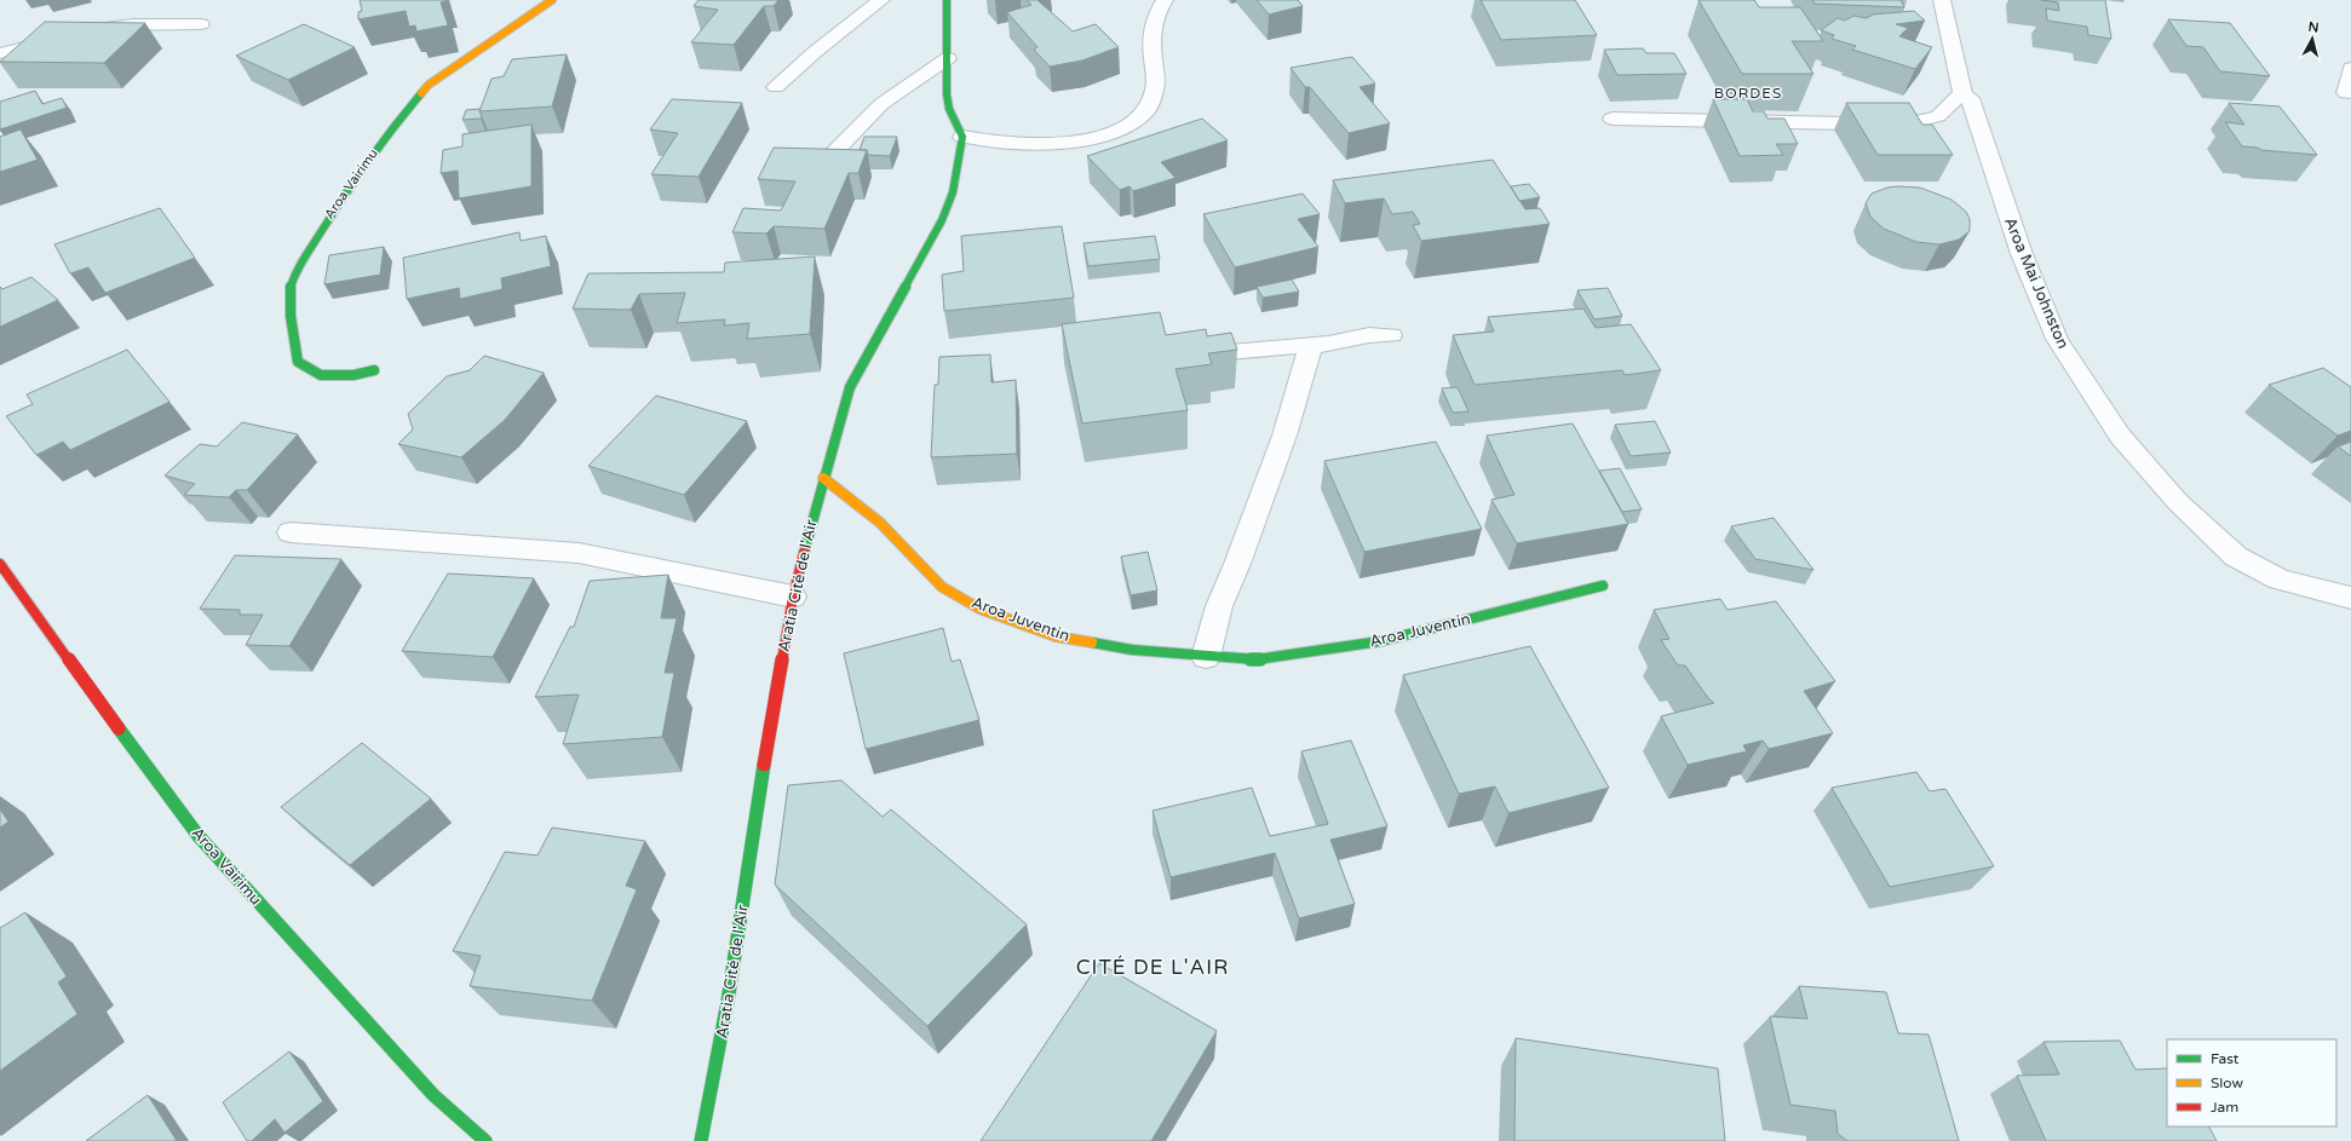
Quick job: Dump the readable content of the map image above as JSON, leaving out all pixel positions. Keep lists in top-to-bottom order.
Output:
{
  "streets": {
    "street": [
      "Aroa Vairimu",
      "Aroa Mai Johnston",
      "Aratia Cité de l'Air",
      "Aroa Juventin"
    ]
  },
  "crossings": [
    ["Aratia Cité de l'Air", "Aroa Juventin"]
  ],
  "districts": ["BORDES", "CITÉ DE L'AIR"],
  "legend": ["Fast", "Slow", "Jam"],
  "north": "top"
}
